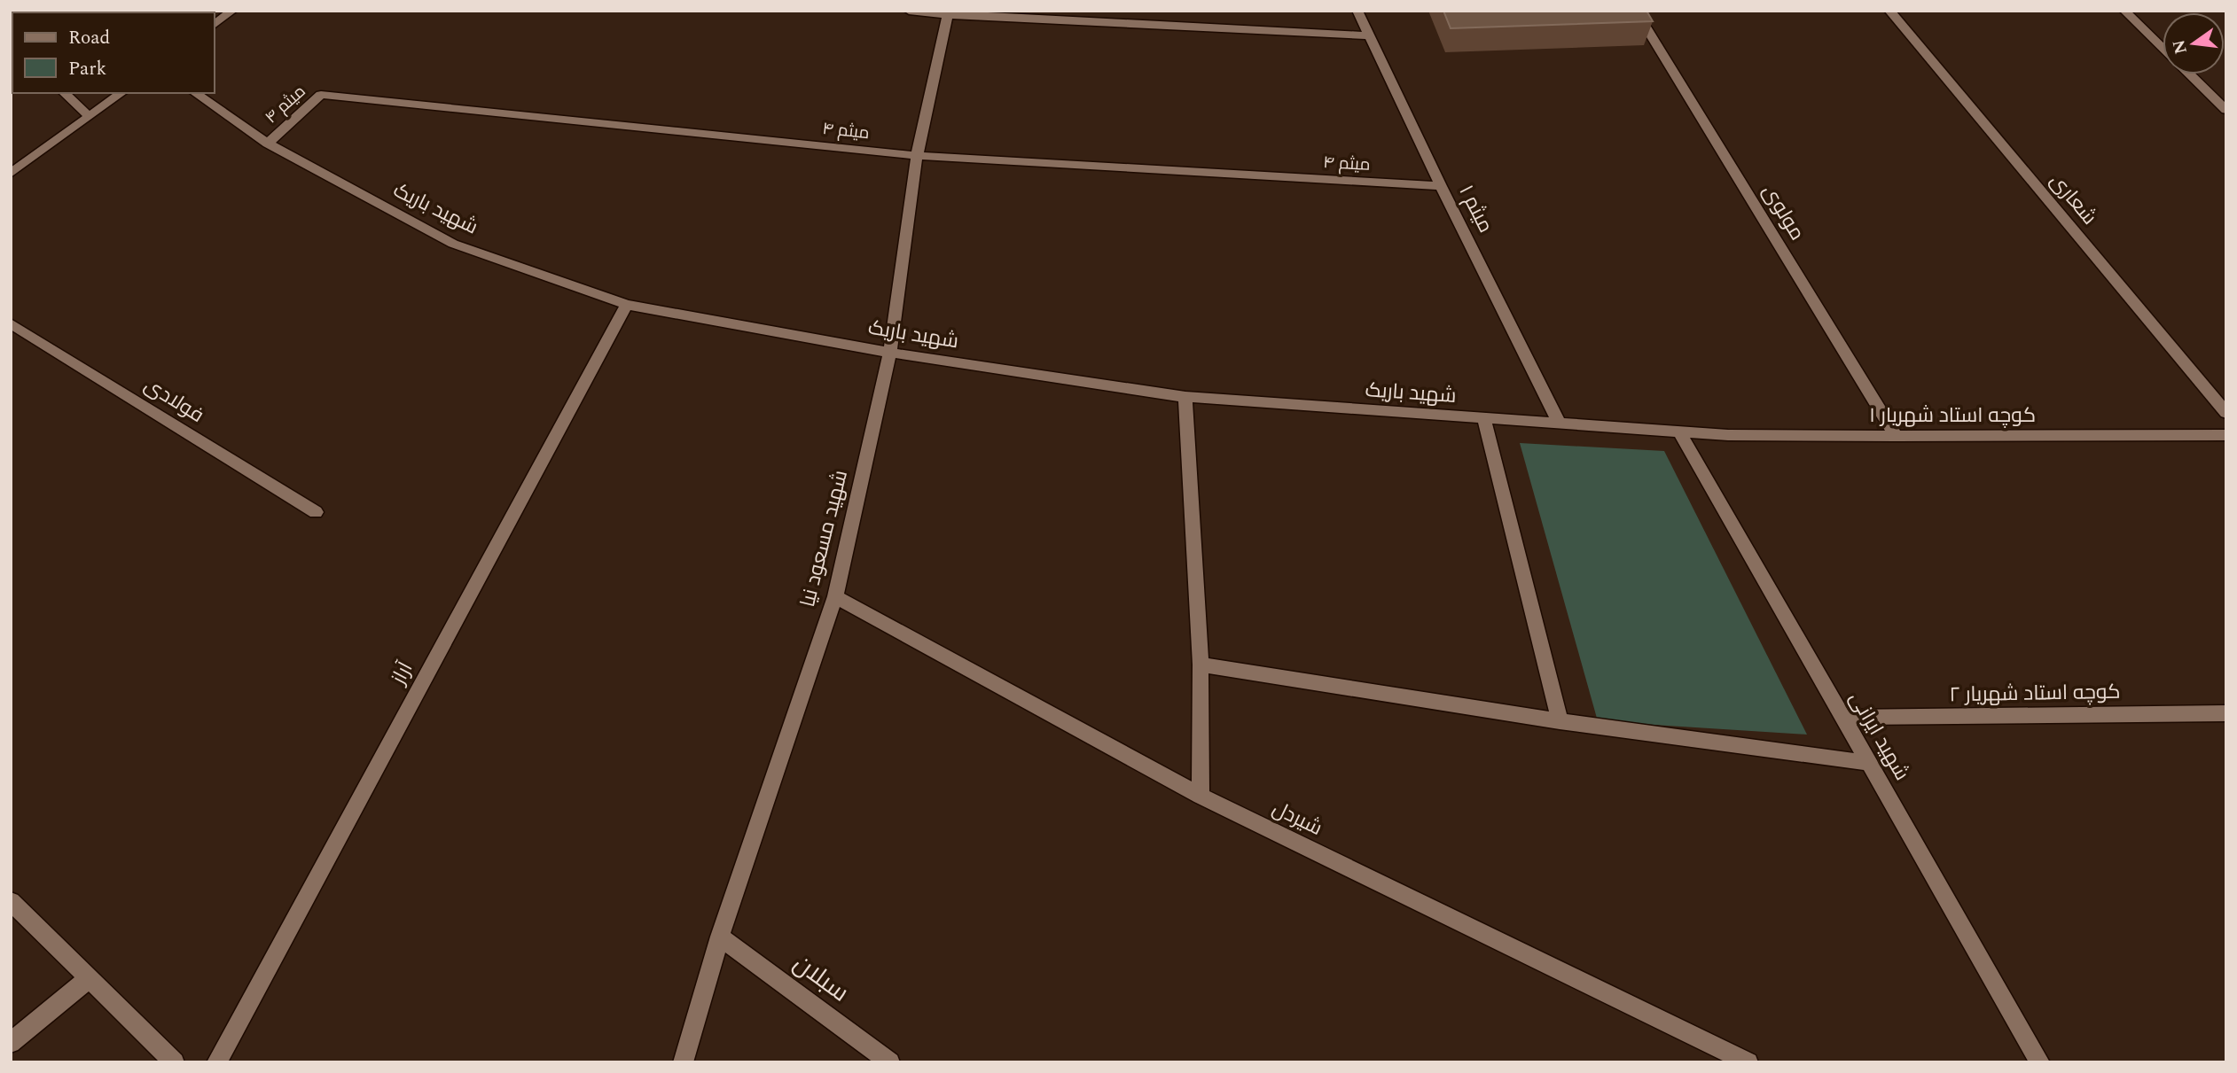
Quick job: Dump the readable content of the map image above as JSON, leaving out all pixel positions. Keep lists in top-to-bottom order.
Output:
{
  "streets": {
    "street": [
      "میثم ۴",
      "شعاری",
      "شهید باریک",
      "میثم ۱",
      "مولوی",
      "فولادی",
      "کوچه استاد شهریار ۱",
      "شهید مسعود نیا",
      "آراز",
      "کوچه استاد شهریار ۲",
      "شهید ایرانی",
      "شیردل",
      "سبلان"
    ]
  },
  "crossings": [
    ["میثم ۴", "شهید باریک"],
    ["میثم ۴", "میثم ۱"],
    ["میثم ۴", "شهید مسعود نیا"],
    ["شهید باریک", "میثم ۱"],
    ["شهید باریک", "کوچه استاد شهریار ۱"],
    ["شهید باریک", "شهید مسعود نیا"],
    ["شهید باریک", "آراز"],
    ["شهید باریک", "شهید ایرانی"],
    ["مولوی", "کوچه استاد شهریار ۱"],
    ["کوچه استاد شهریار ۱", "شهید ایرانی"],
    ["شهید مسعود نیا", "شیردل"],
    ["شهید مسعود نیا", "سبلان"],
    ["کوچه استاد شهریار ۲", "شهید ایرانی"]
  ],
  "legend": ["Road", "Park"],
  "north": "left"
}
